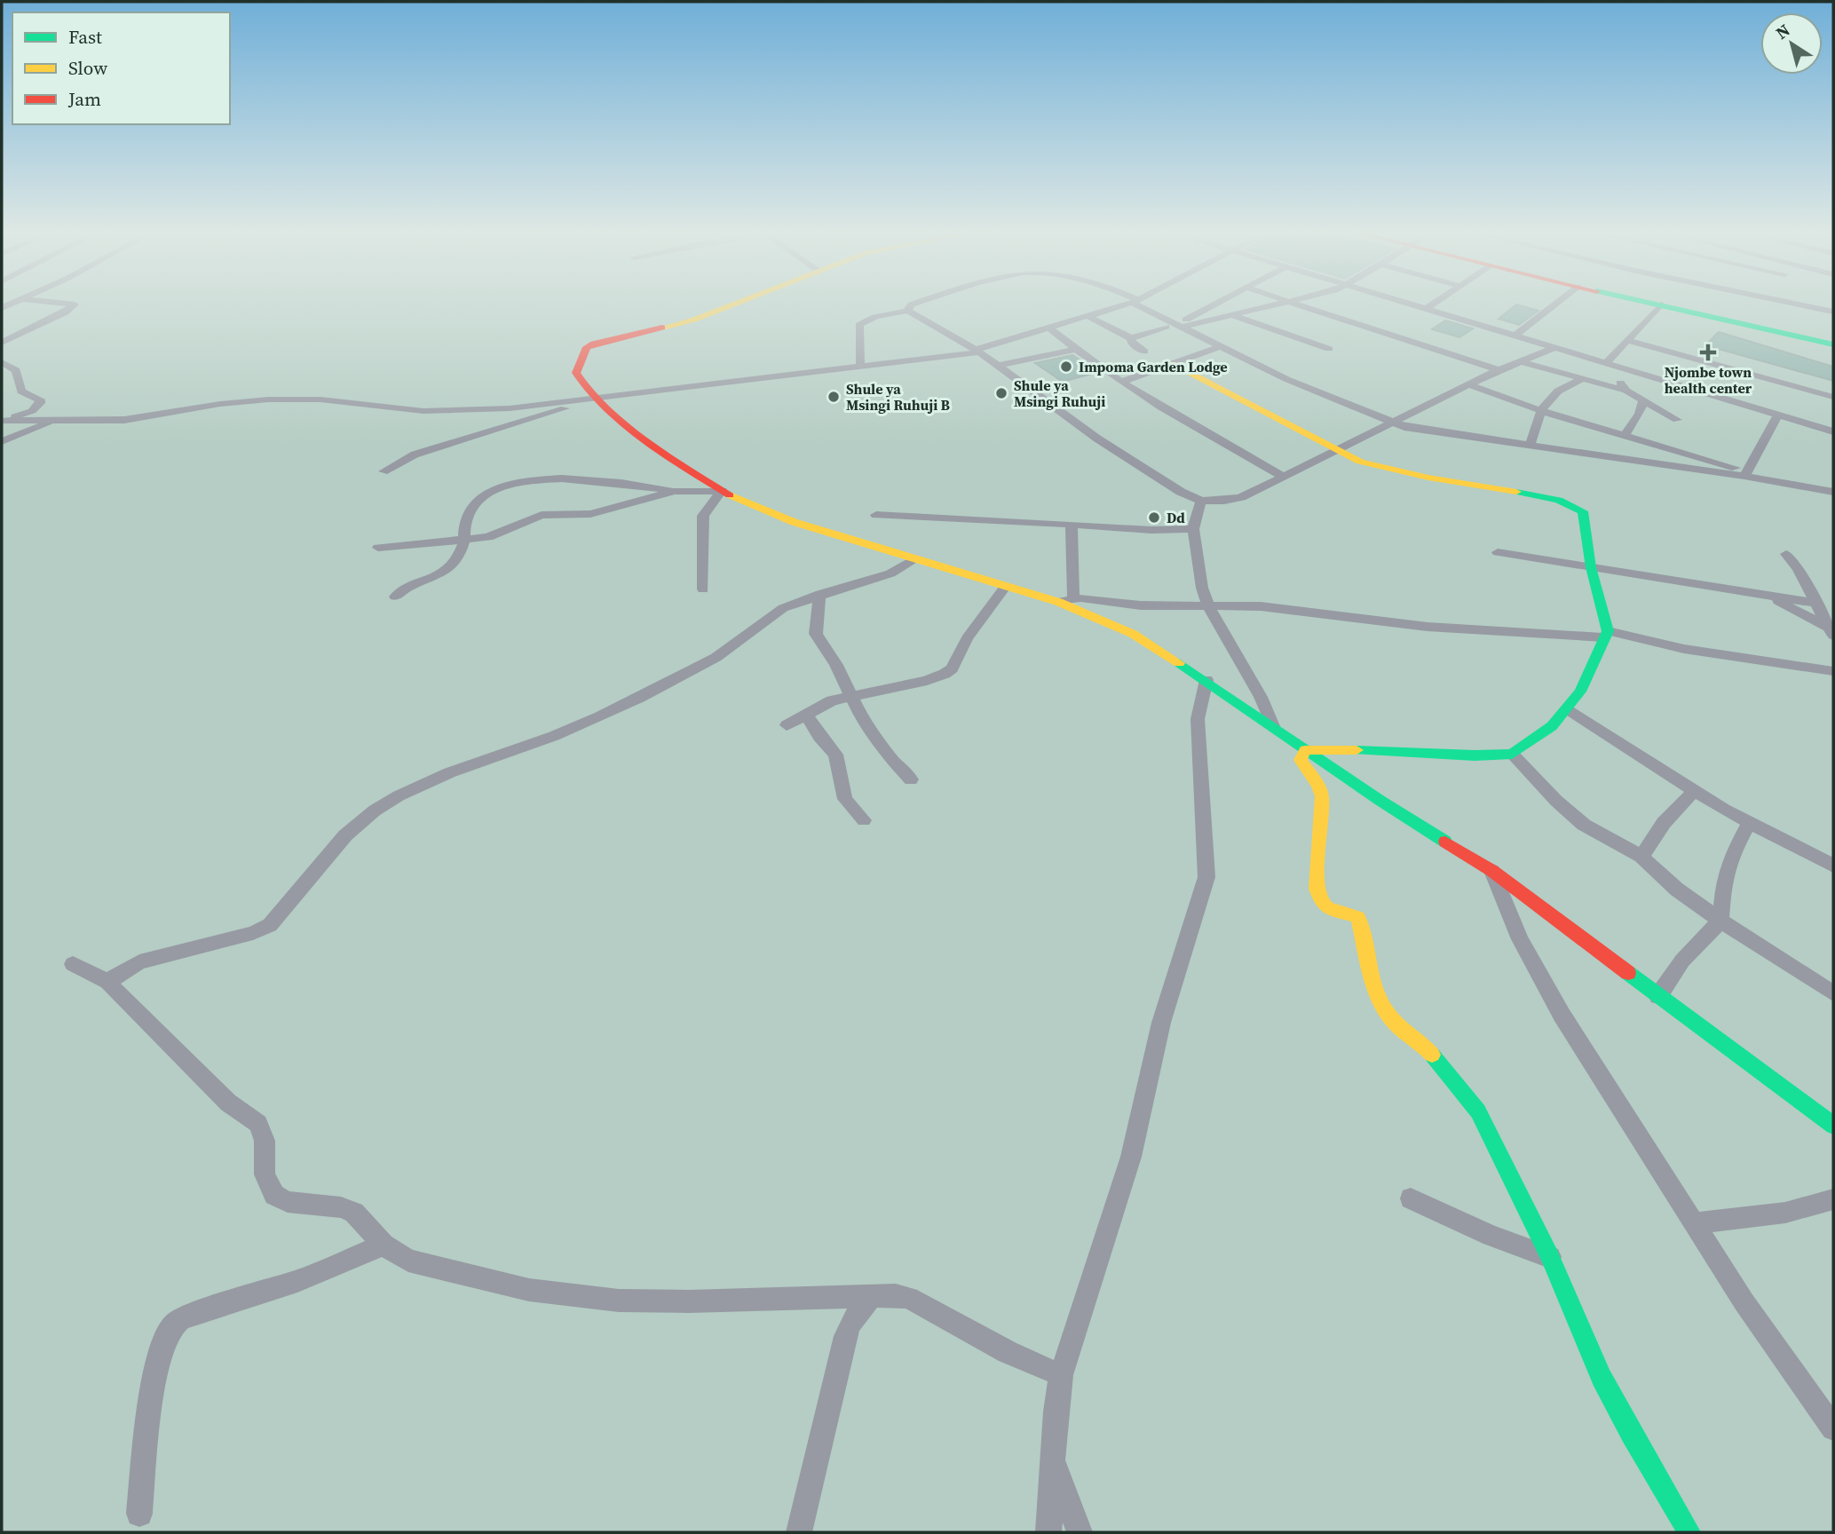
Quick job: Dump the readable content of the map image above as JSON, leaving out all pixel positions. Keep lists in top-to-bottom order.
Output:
{
  "places": {
    "health": ["Njombe town health center"],
    "other": [
      "Impoma Garden Lodge",
      "Shule ya Msingi Ruhuji",
      "Shule ya Msingi Ruhuji B",
      "Dd"
    ]
  },
  "legend": ["Fast", "Slow", "Jam"],
  "north": "top left"
}
